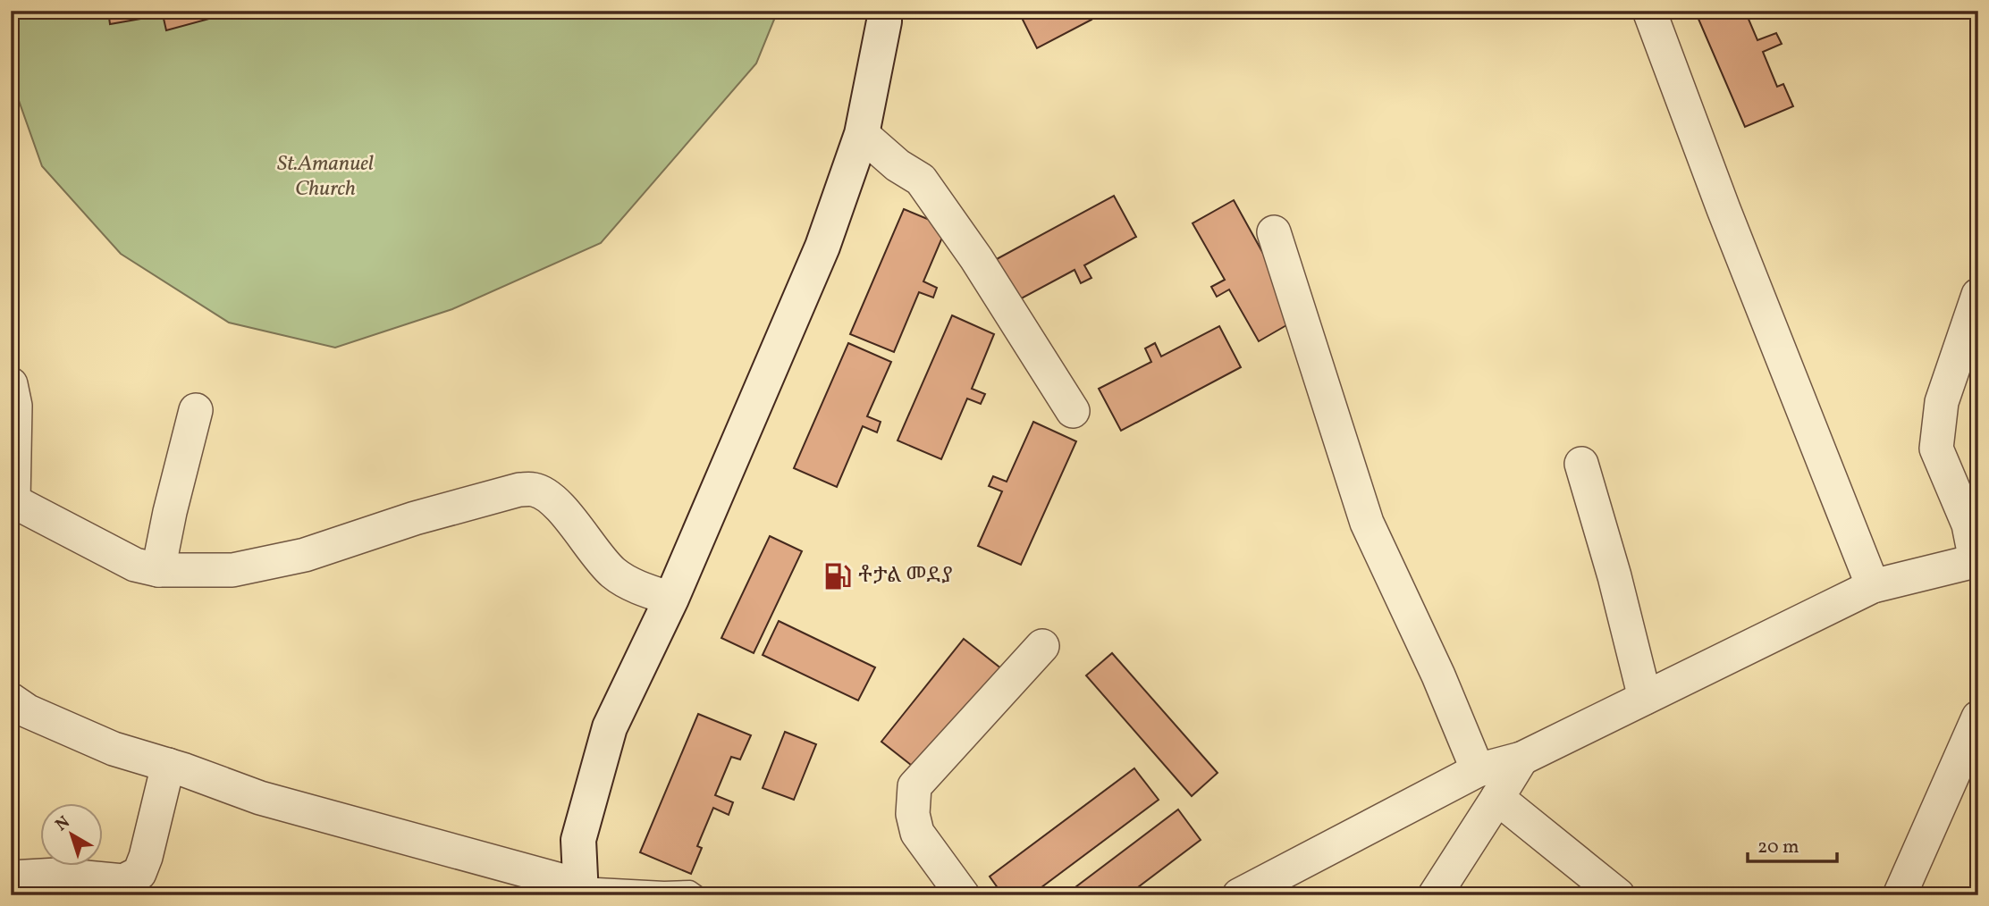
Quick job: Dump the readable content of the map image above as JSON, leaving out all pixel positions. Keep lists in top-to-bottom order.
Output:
{
  "parks": ["St.Amanuel Church"],
  "places": {
    "fuel station": ["ቶታል መደያ"]
  },
  "scale_bar": "20 m",
  "north": "top left"
}
